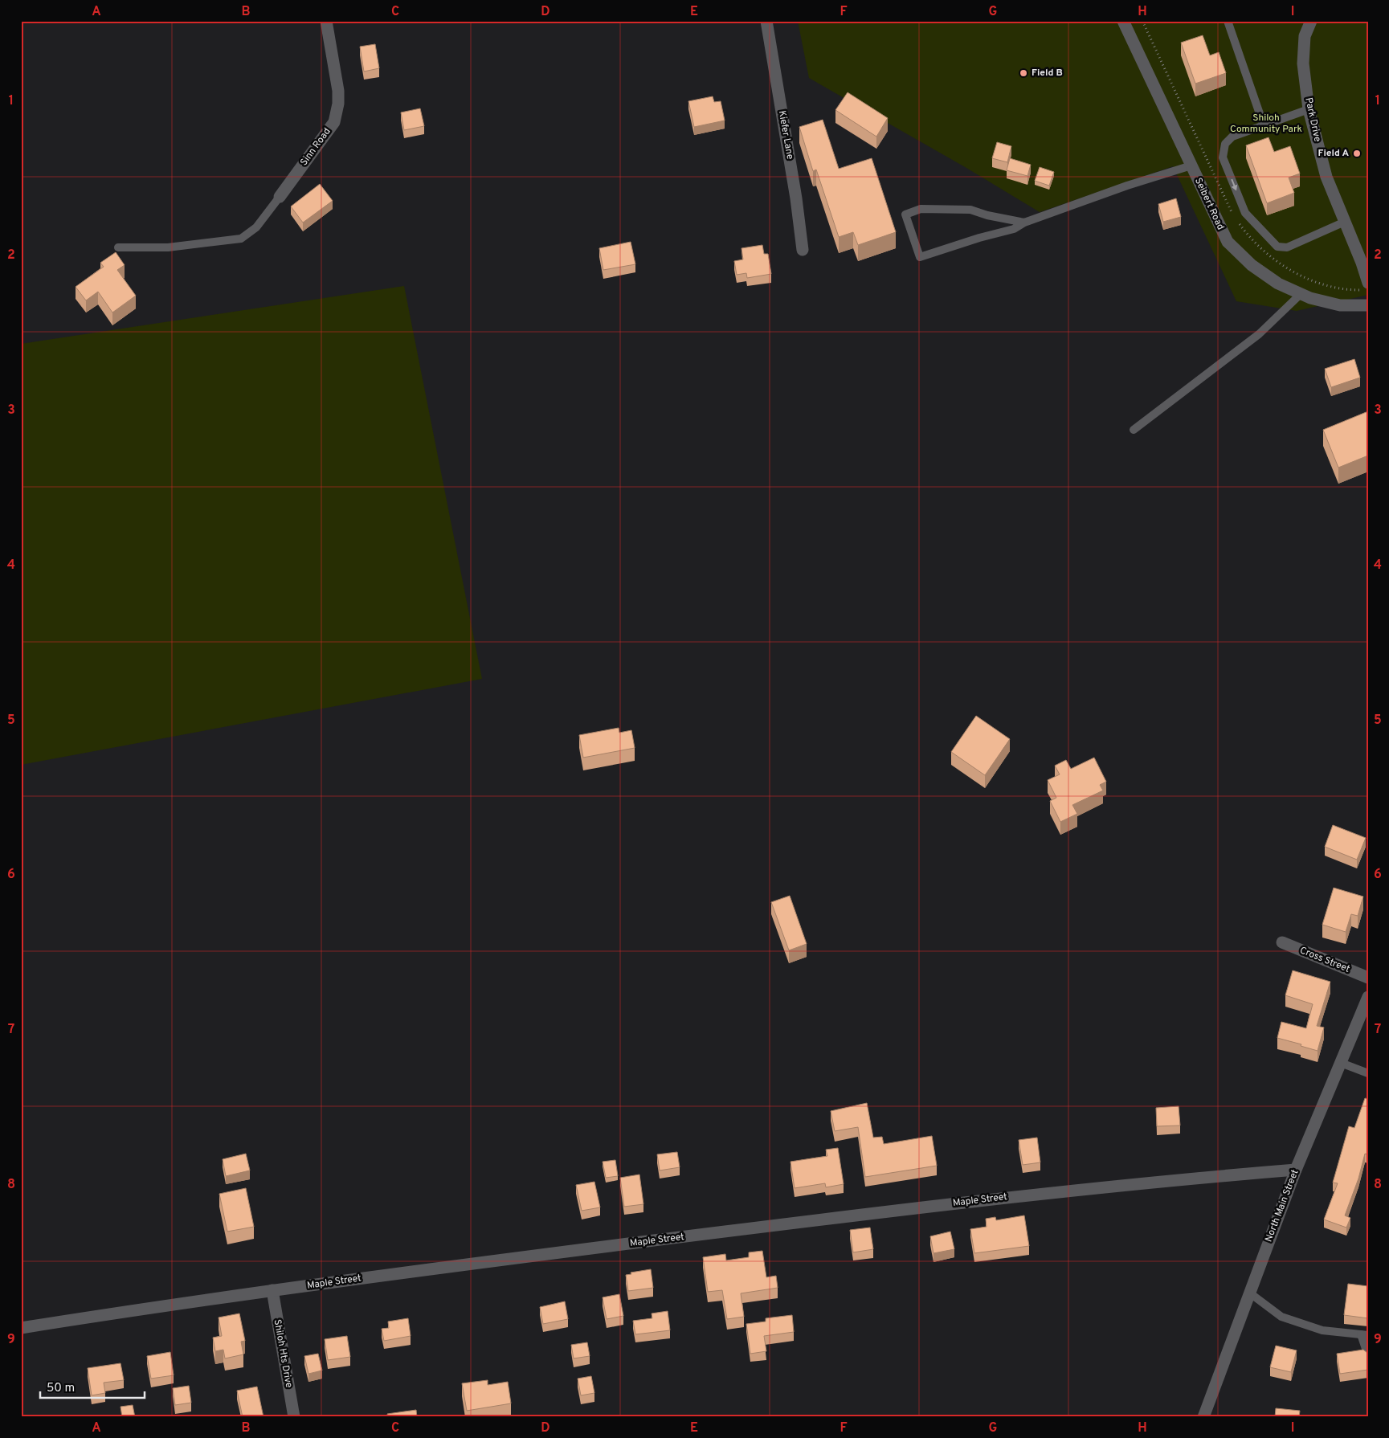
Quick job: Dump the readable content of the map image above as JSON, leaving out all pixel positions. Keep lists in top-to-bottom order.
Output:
{
  "streets": {
    "main road": [
      "Park Drive",
      "Kiefer Lane",
      "Sinn Road",
      "Seibert Road",
      "Cross Street",
      "Maple Street",
      "North Main Street",
      "Shiloh Hts Drive"
    ]
  },
  "crossings": [
    ["Maple Street", "North Main Street"],
    ["Maple Street", "Shiloh Hts Drive"]
  ],
  "parks": ["Shiloh Community Park"],
  "places": ["Field B", "Field A"],
  "scale_bar": "50 m",
  "grid": {
    "columns": [
      "A",
      "B",
      "C",
      "D",
      "E",
      "F",
      "G",
      "H",
      "I"
    ],
    "rows": [
      "1",
      "2",
      "3",
      "4",
      "5",
      "6",
      "7",
      "8",
      "9"
    ]
  }
}
